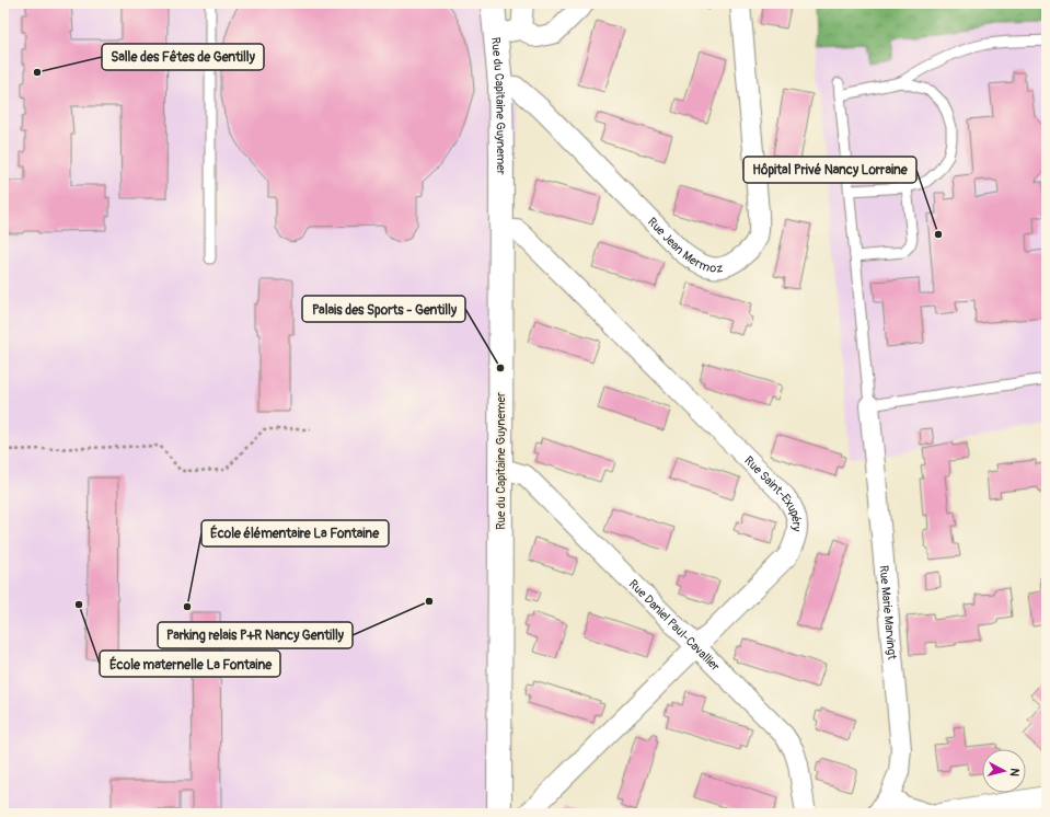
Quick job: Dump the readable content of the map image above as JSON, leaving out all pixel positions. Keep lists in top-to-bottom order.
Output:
{
  "streets": {
    "street": [
      "Rue du Capitaine Guynemer",
      "Rue Jean Mermoz",
      "Rue Saint-Exupéry",
      "Rue Marie Marvingt",
      "Rue Daniel Paul-Cavallier"
    ]
  },
  "crossings": [
    ["Rue du Capitaine Guynemer", "Rue Jean Mermoz"],
    ["Rue du Capitaine Guynemer", "Rue Saint-Exupéry"],
    ["Rue du Capitaine Guynemer", "Rue Daniel Paul-Cavallier"],
    ["Rue Saint-Exupéry", "Rue Daniel Paul-Cavallier"]
  ],
  "places": [
    "Salle des Fêtes de Gentilly",
    "Hôpital Privé Nancy Lorraine",
    "Palais des Sports - Gentilly",
    "Parking relais P+R Nancy Gentilly",
    "École maternelle La Fontaine",
    "École élémentaire La Fontaine"
  ],
  "north": "right"
}
